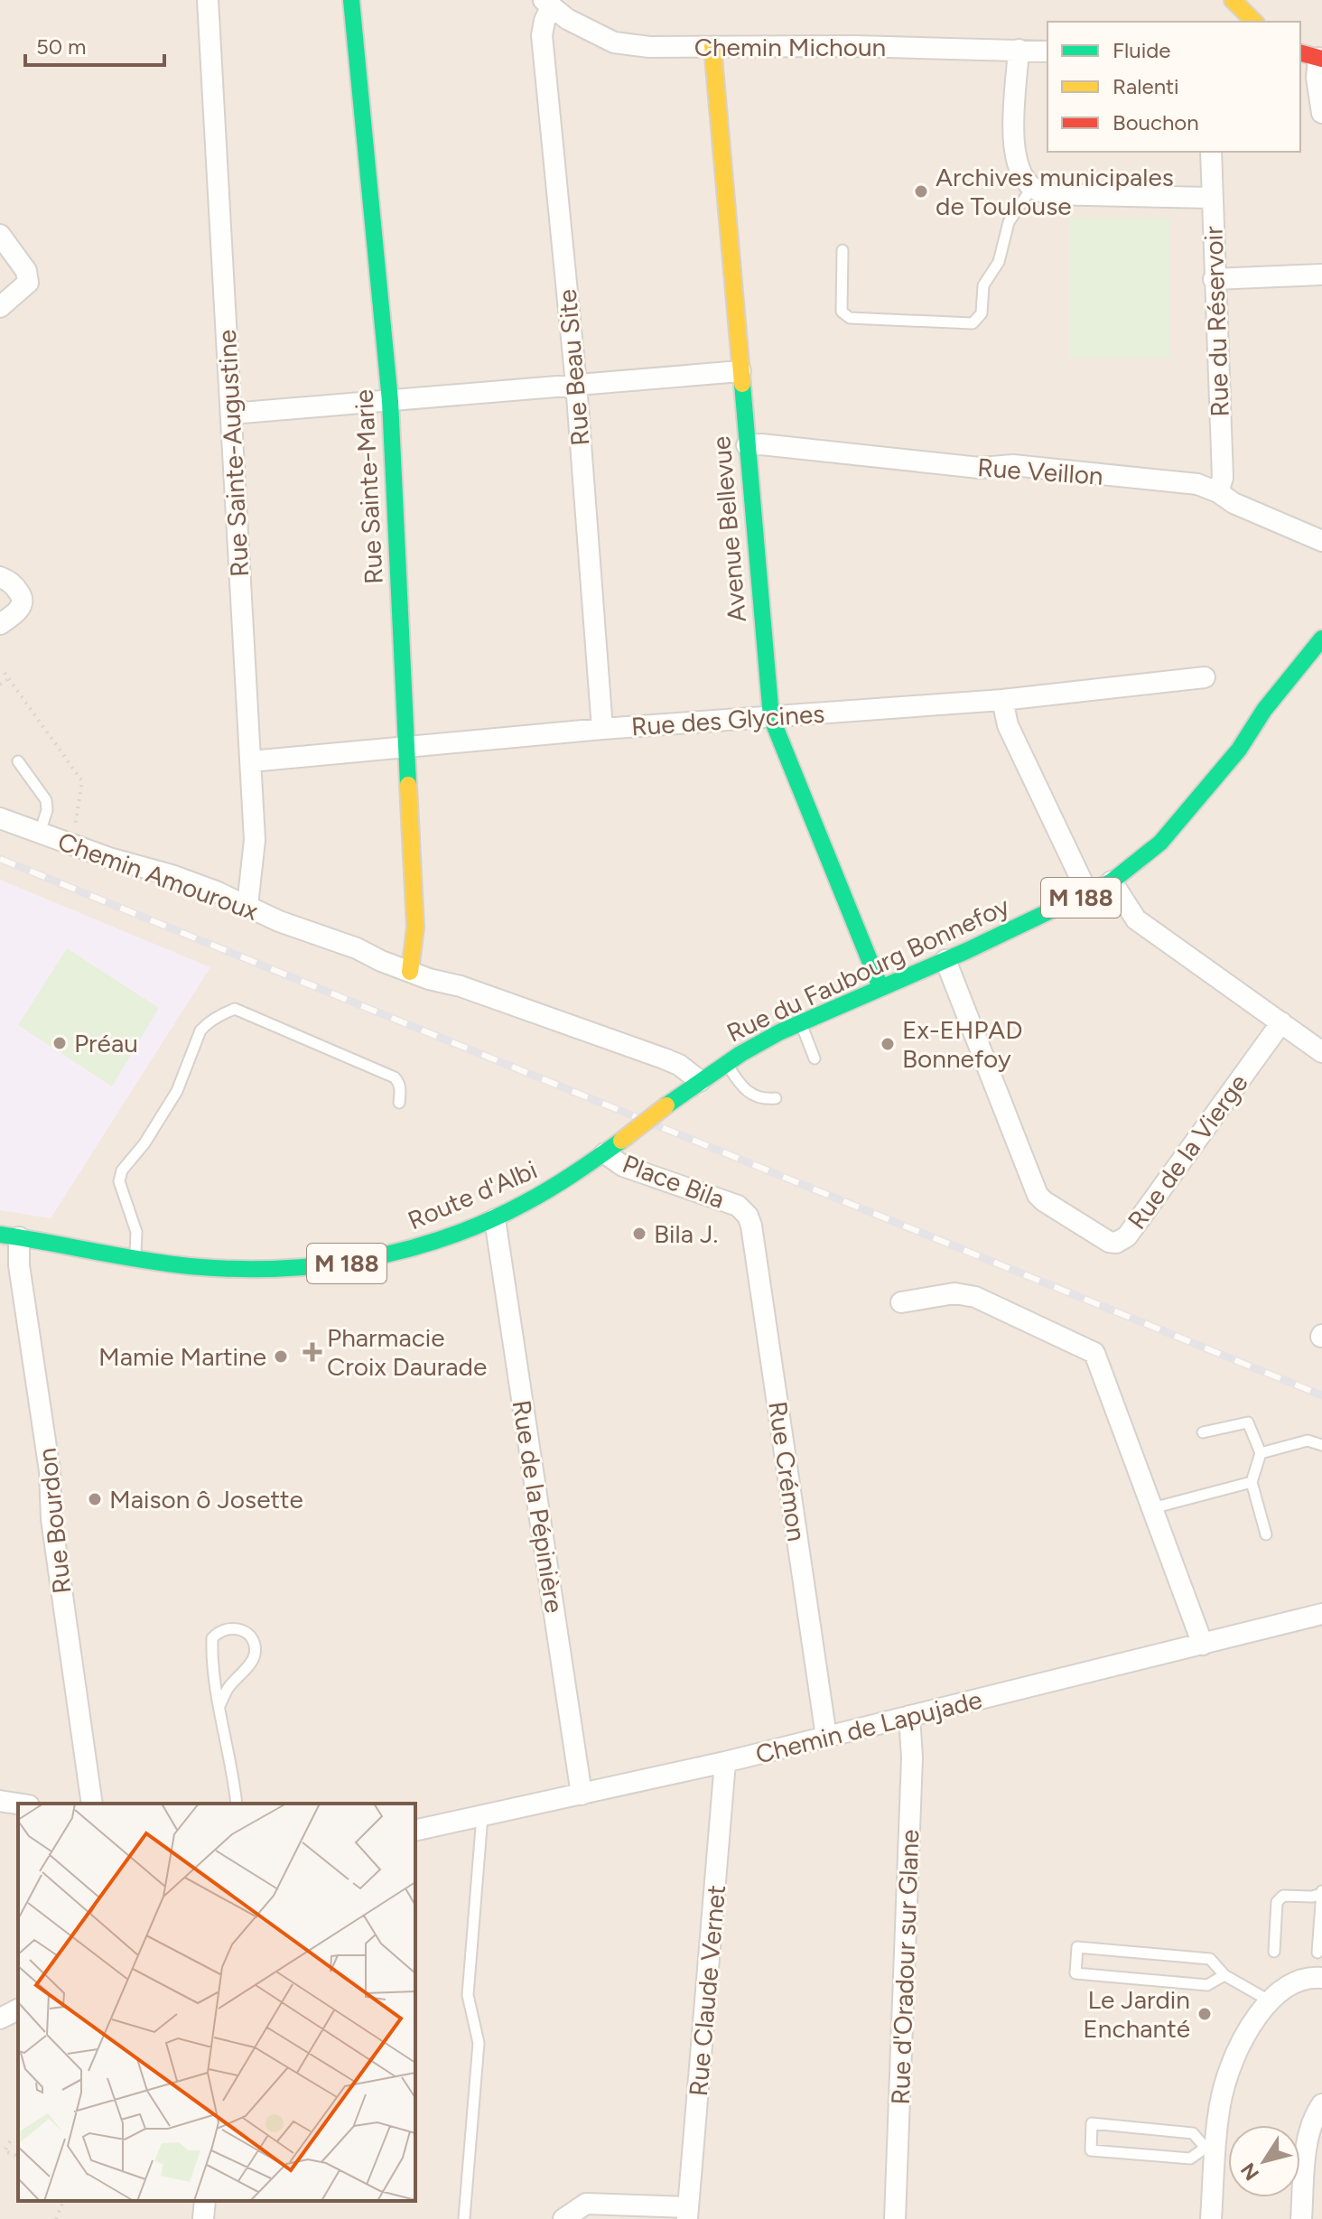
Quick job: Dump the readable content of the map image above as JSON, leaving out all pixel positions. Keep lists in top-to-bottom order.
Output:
{
  "streets": {
    "street": [
      "Chemin Michoun",
      "Rue du Réservoir",
      "Rue Beau Site",
      "Rue Sainte-Augustine",
      "Rue Veillon",
      "Rue Sainte-Marie",
      "Avenue Bellevue",
      "Rue des Glycines",
      "Chemin Amouroux",
      "M 188",
      "Rue du Faubourg Bonnefoy",
      "Rue de la Vierge",
      "Place Bila",
      "Route d'Albi",
      "Rue Crémon",
      "Rue de la Pépinière",
      "Rue Bourdon",
      "Chemin de Lapujade",
      "Rue d'Oradour sur Glane",
      "Rue Claude Vernet"
    ]
  },
  "crossings": [
    ["Chemin Michoun", "Rue Beau Site"],
    ["Chemin Michoun", "Avenue Bellevue"],
    ["Rue du Réservoir", "Rue Veillon"],
    ["Rue Beau Site", "Rue des Glycines"],
    ["Rue Sainte-Augustine", "Rue des Glycines"],
    ["Rue Sainte-Augustine", "Chemin Amouroux"],
    ["Rue Veillon", "Avenue Bellevue"],
    ["Rue Sainte-Marie", "Rue des Glycines"],
    ["Rue Sainte-Marie", "Chemin Amouroux"],
    ["Avenue Bellevue", "Rue des Glycines"],
    ["Avenue Bellevue", "Rue du Faubourg Bonnefoy"],
    ["Chemin Amouroux", "Rue du Faubourg Bonnefoy"],
    ["Rue du Faubourg Bonnefoy", "Rue de la Vierge"],
    ["Rue du Faubourg Bonnefoy", "Route d'Albi"],
    ["Place Bila", "Route d'Albi"],
    ["Place Bila", "Rue Crémon"],
    ["Route d'Albi", "Rue de la Pépinière"],
    ["Route d'Albi", "Rue Bourdon"],
    ["Rue Crémon", "Chemin de Lapujade"],
    ["Rue de la Pépinière", "Chemin de Lapujade"],
    ["Chemin de Lapujade", "Rue d'Oradour sur Glane"],
    ["Chemin de Lapujade", "Rue Claude Vernet"]
  ],
  "places": {
    "other": [
      "Archives municipales de Toulouse",
      "Préau",
      "Ex-EHPAD Bonnefoy",
      "Bila J.",
      "Mamie Martine",
      "Maison ô Josette",
      "Le Jardin Enchanté"
    ],
    "health": ["Pharmacie Croix Daurade"]
  },
  "legend": ["Fluide", "Ralenti", "Bouchon"],
  "scale_bar": "50 m",
  "north": "bottom left"
}
